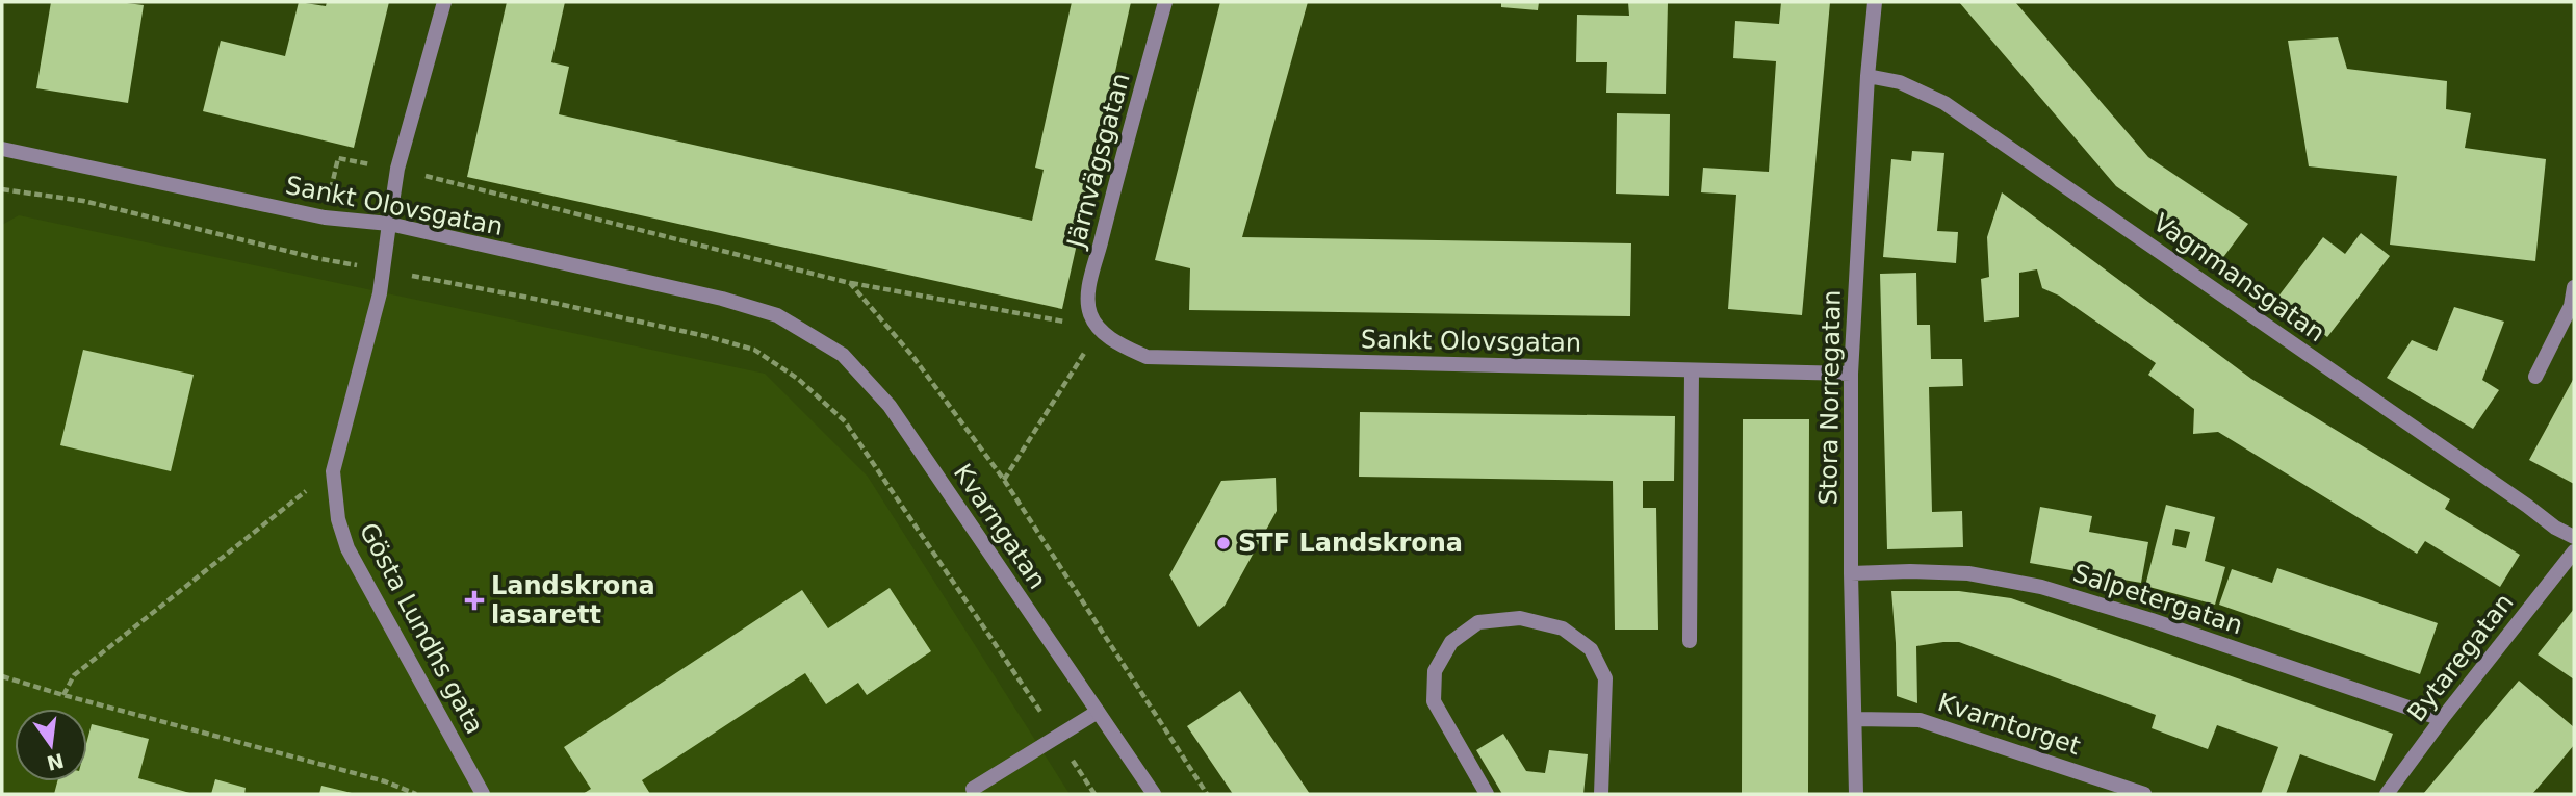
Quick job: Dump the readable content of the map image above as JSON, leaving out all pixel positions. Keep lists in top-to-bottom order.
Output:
{
  "streets": {
    "street": [
      "Järnvägsgatan",
      "Sankt Olovsgatan",
      "Vagnmansgatan",
      "Stora Norregatan",
      "Kvarngatan",
      "Salpetergatan",
      "Gösta Lundhs gata",
      "Bytaregatan",
      "Kvarntorget"
    ]
  },
  "crossings": [
    ["Järnvägsgatan", "Sankt Olovsgatan"],
    ["Sankt Olovsgatan", "Stora Norregatan"],
    ["Sankt Olovsgatan", "Kvarngatan"],
    ["Sankt Olovsgatan", "Gösta Lundhs gata"],
    ["Vagnmansgatan", "Stora Norregatan"],
    ["Stora Norregatan", "Salpetergatan"],
    ["Stora Norregatan", "Kvarntorget"],
    ["Salpetergatan", "Bytaregatan"]
  ],
  "places": {
    "other": ["STF Landskrona"],
    "health": ["Landskrona lasarett"]
  },
  "north": "bottom"
}
